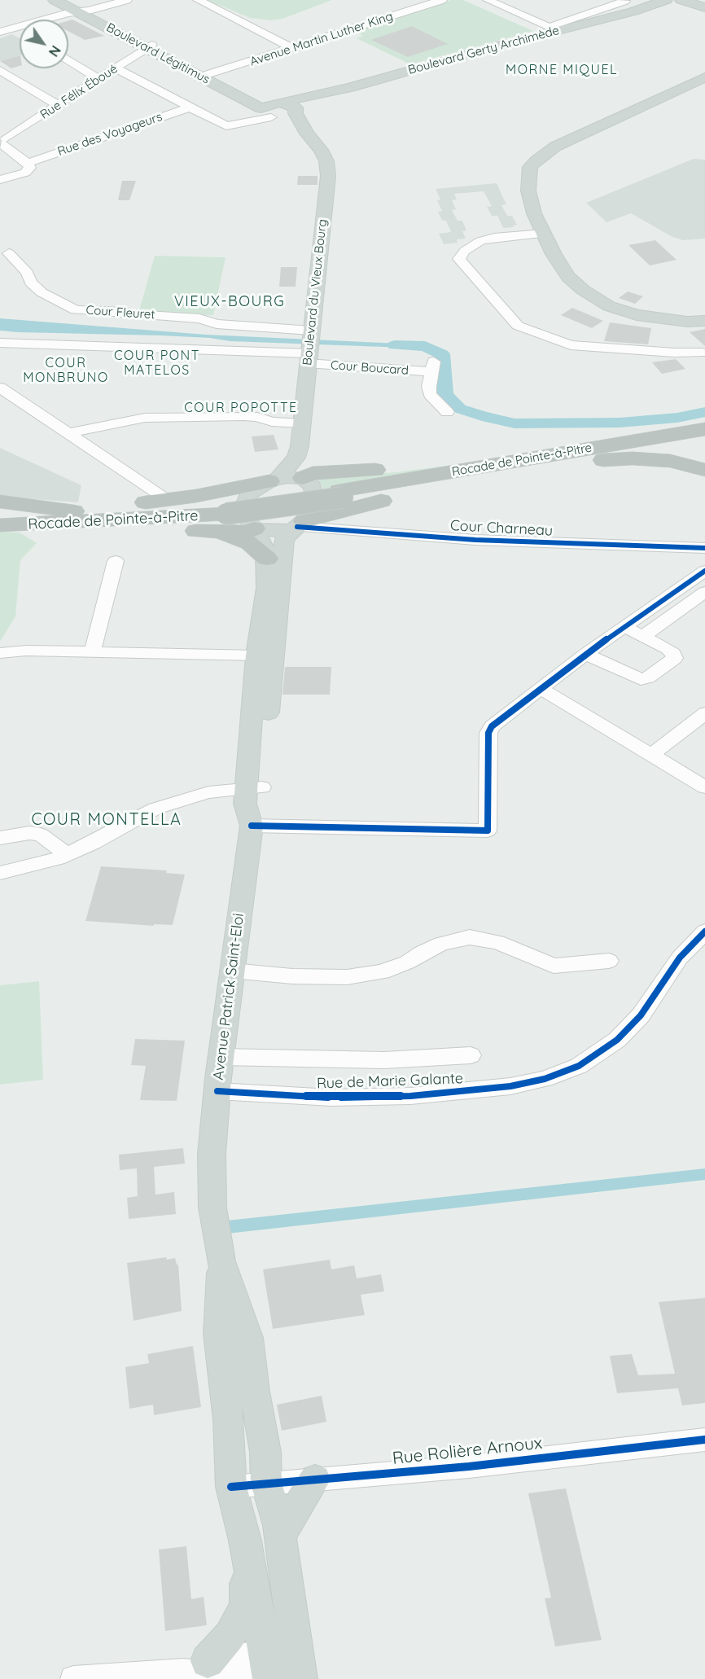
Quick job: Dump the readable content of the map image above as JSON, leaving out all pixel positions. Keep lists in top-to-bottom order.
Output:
{
  "streets": {
    "highway": ["Rocade de Pointe-à-Pitre"],
    "main road": [
      "Boulevard Gerty Archimède",
      "Boulevard Légitimus",
      "Boulevard du Vieux Bourg",
      "Avenue Patrick Saint-Eloi"
    ],
    "street": [
      "Avenue Martin Luther King",
      "Rue Félix Éboué",
      "Rue des Voyageurs",
      "Cour Fleuret",
      "Cour Boucard",
      "Cour Charneau",
      "Rue de Marie Galante",
      "Rue Rolière Arnoux"
    ]
  },
  "crossings": [
    ["Avenue Martin Luther King", "Boulevard Légitimus"],
    ["Boulevard Gerty Archimède", "Boulevard Légitimus"],
    ["Boulevard Gerty Archimède", "Boulevard du Vieux Bourg"],
    ["Boulevard Légitimus", "Rue Félix Éboué"],
    ["Boulevard Légitimus", "Boulevard du Vieux Bourg"],
    ["Boulevard du Vieux Bourg", "Cour Fleuret"],
    ["Boulevard du Vieux Bourg", "Cour Boucard"],
    ["Boulevard du Vieux Bourg", "Cour Charneau"],
    ["Boulevard du Vieux Bourg", "Avenue Patrick Saint-Eloi"],
    ["Cour Fleuret", "Cour Boucard"],
    ["Cour Charneau", "Avenue Patrick Saint-Eloi"],
    ["Avenue Patrick Saint-Eloi", "Rue de Marie Galante"],
    ["Avenue Patrick Saint-Eloi", "Rue Rolière Arnoux"]
  ],
  "districts": [
    "MORNE MIQUEL",
    "VIEUX-BOURG",
    "COUR PONT MATELOS",
    "COUR MONBRUNO",
    "COUR POPOTTE",
    "COUR MONTELLA"
  ],
  "north": "bottom right"
}
